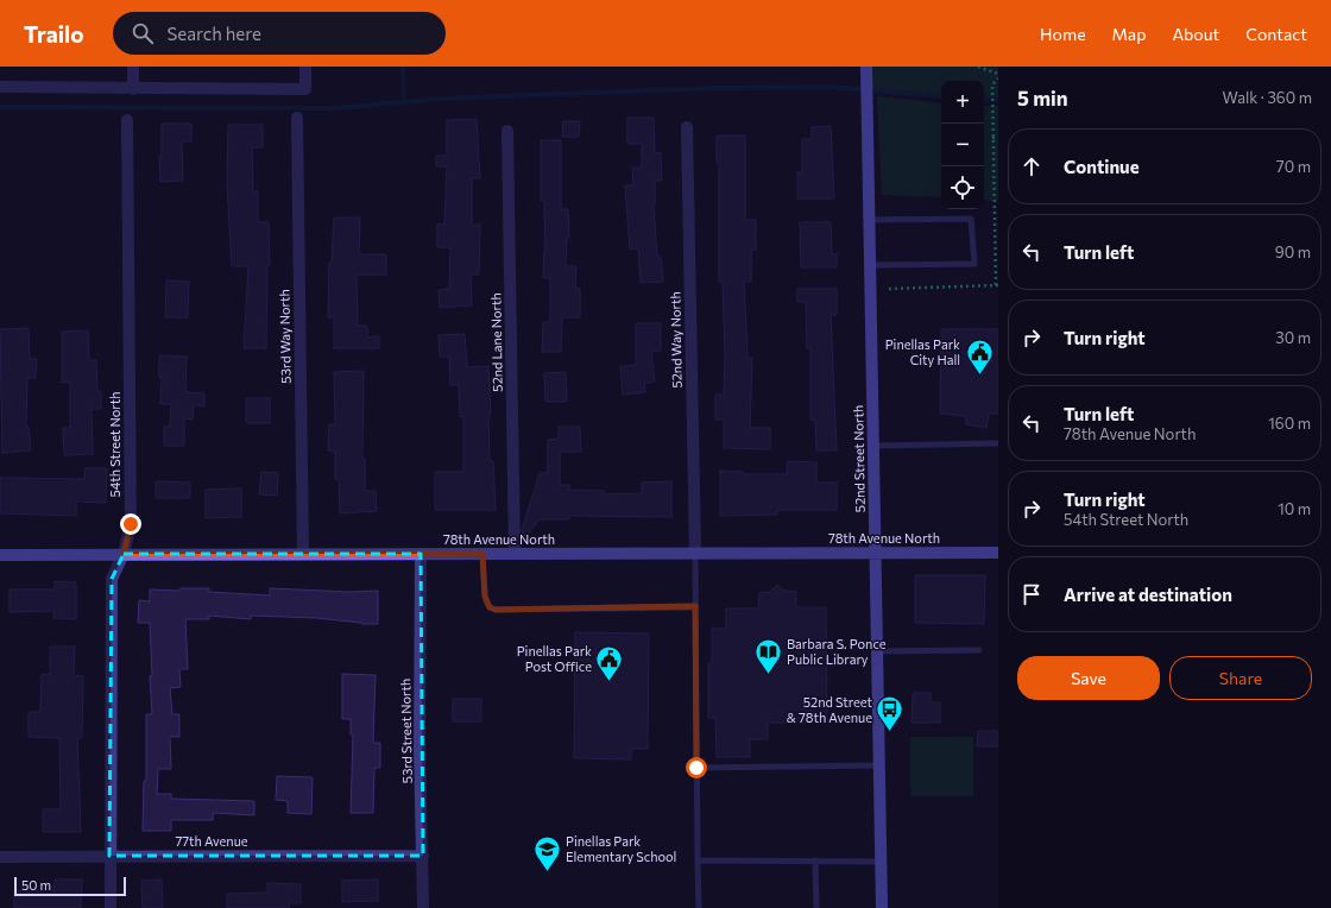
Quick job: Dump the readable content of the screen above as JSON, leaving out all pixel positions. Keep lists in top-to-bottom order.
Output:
{
  "streets": {
    "street": [
      "53rd Way North",
      "52nd Way North",
      "52nd Lane North",
      "54th Street North",
      "52nd Street North",
      "78th Avenue North",
      "53rd Street North",
      "77th Avenue"
    ]
  },
  "crossings": [
    ["53rd Way North", "78th Avenue North"],
    ["52nd Way North", "78th Avenue North"],
    ["52nd Lane North", "78th Avenue North"],
    ["54th Street North", "78th Avenue North"],
    ["54th Street North", "77th Avenue"],
    ["52nd Street North", "78th Avenue North"],
    ["78th Avenue North", "53rd Street North"],
    ["53rd Street North", "77th Avenue"]
  ],
  "places": {
    "public building": ["Pinellas Park City Hall", "Pinellas Park Post Office"],
    "library": ["Barbara S. Ponce Public Library"],
    "bus stop": ["52nd Street & 78th Avenue"],
    "school or university": ["Pinellas Park Elementary School"]
  },
  "scale_bar": "50 m",
  "page": {
    "header": "Trailo",
    "search": "Search here",
    "nav": [
      "Home",
      "Map",
      "About",
      "Contact"
    ],
    "heading": ["5 min", "Walk · 360 m"],
    "map_buttons": ["+", "−"],
    "list": [
      ["Continue", "70 m"],
      ["Turn left", "90 m"],
      ["Turn right", "30 m"],
      ["Turn left", "78th Avenue North", "160 m"],
      ["Turn right", "54th Street North", "10 m"],
      "Arrive at destination"
    ],
    "buttons": ["Save", "Share"],
    "scale": "50 m"
  }
}
